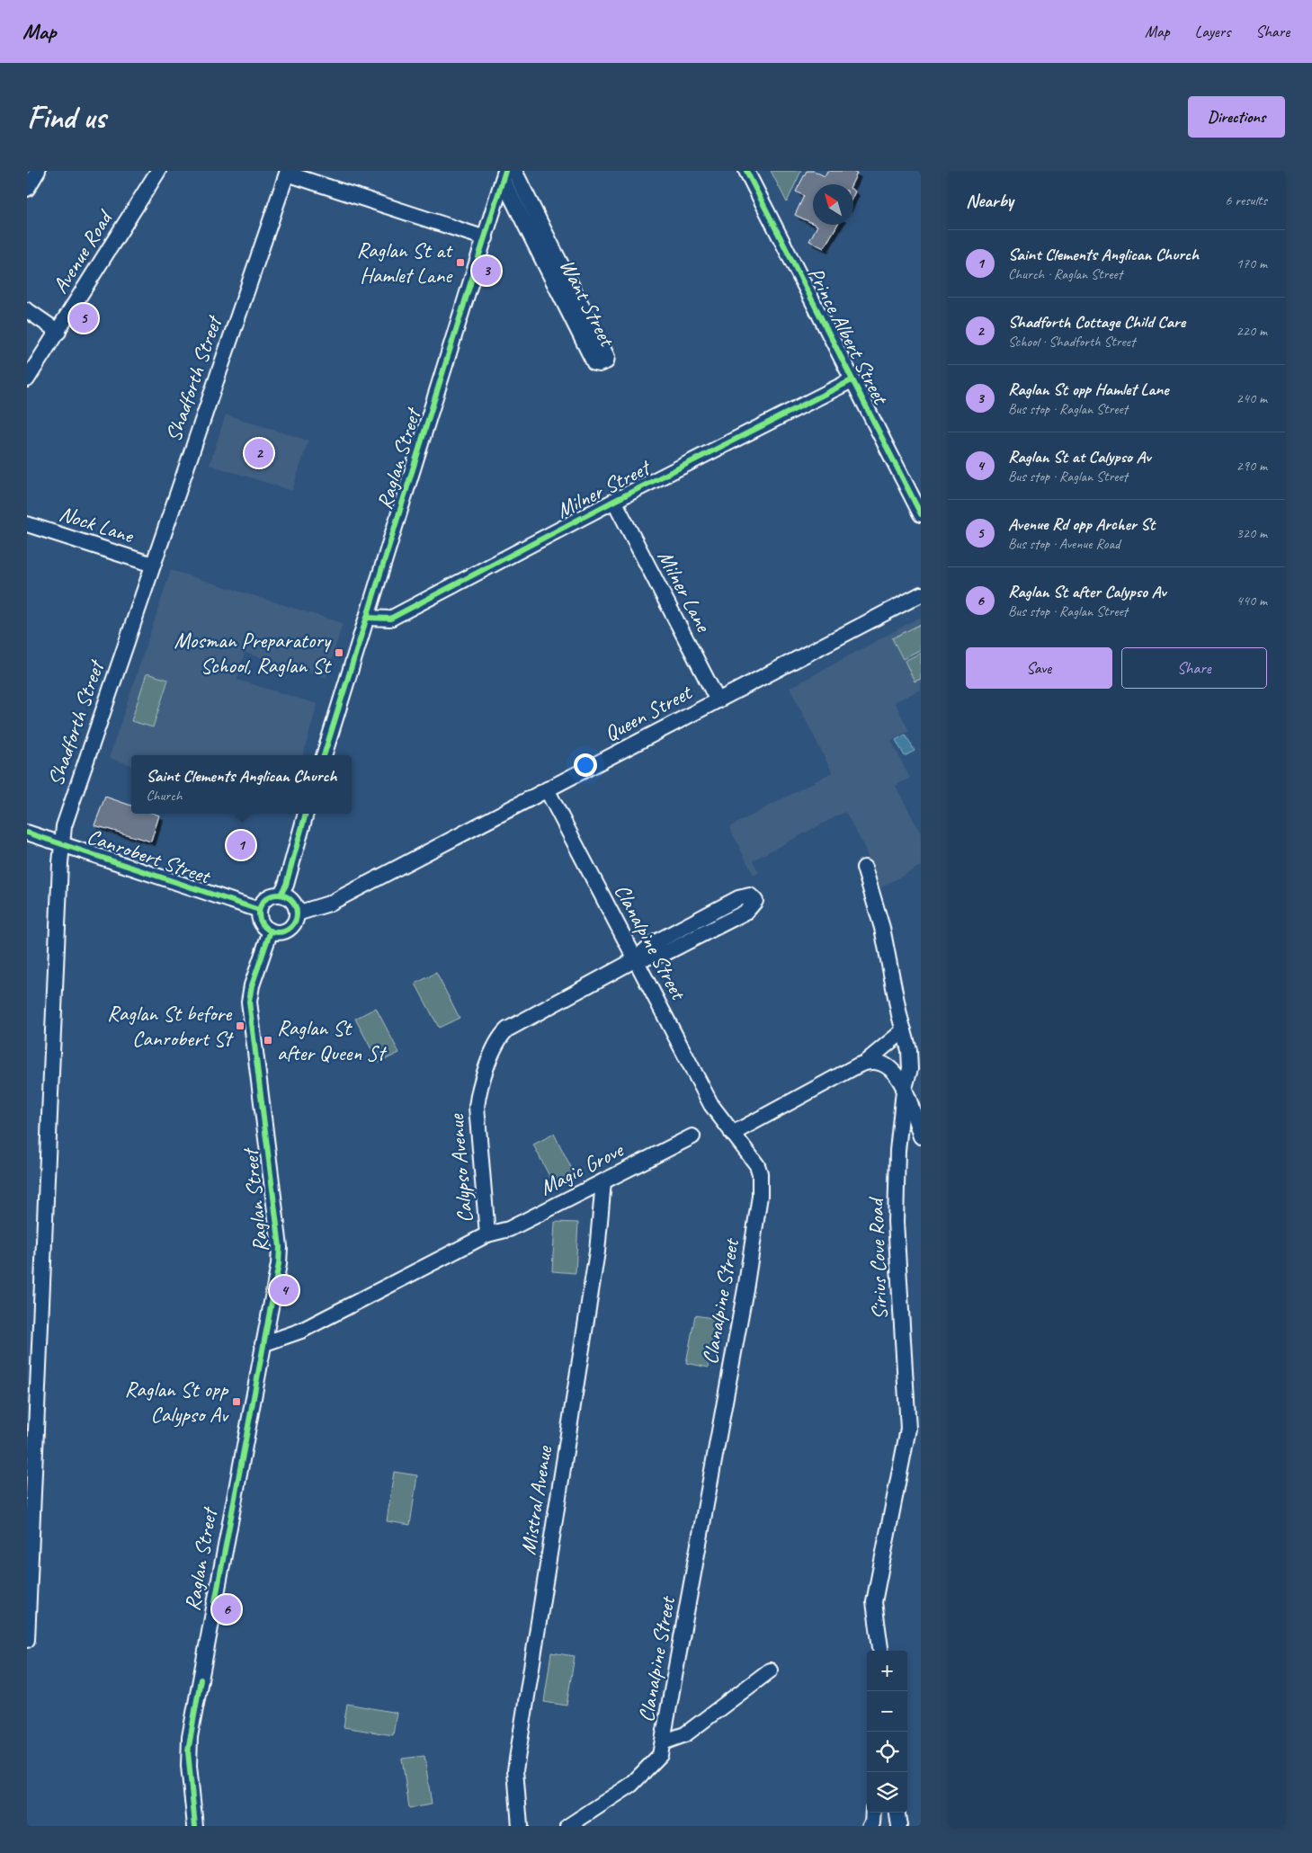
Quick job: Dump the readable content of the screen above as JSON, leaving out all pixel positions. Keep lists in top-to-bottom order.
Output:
{
  "streets": {
    "street": [
      "Avenue Road",
      "Want Street",
      "Prince Albert Street",
      "Shadforth Street",
      "Raglan Street",
      "Milner Street",
      "Nock Lane",
      "Milner Lane",
      "Queen Street",
      "Canrobert Street",
      "Clanalpine Street",
      "Calypso Avenue",
      "Magic Grove",
      "Sirius Cove Road",
      "Mistral Avenue"
    ]
  },
  "crossings": [
    ["Want Street", "Raglan Street"],
    ["Prince Albert Street", "Milner Street"],
    ["Shadforth Street", "Nock Lane"],
    ["Shadforth Street", "Canrobert Street"],
    ["Raglan Street", "Milner Street"],
    ["Raglan Street", "Queen Street"],
    ["Raglan Street", "Canrobert Street"],
    ["Raglan Street", "Calypso Avenue"],
    ["Milner Street", "Milner Lane"],
    ["Milner Lane", "Queen Street"],
    ["Queen Street", "Canrobert Street"],
    ["Queen Street", "Clanalpine Street"],
    ["Clanalpine Street", "Calypso Avenue"],
    ["Calypso Avenue", "Magic Grove"],
    ["Magic Grove", "Mistral Avenue"]
  ],
  "places": {
    "transit": [
      "Raglan St at Hamlet Lane",
      "Mosman Preparatory School, Raglan St",
      "Raglan St before Canrobert St",
      "Raglan St after Queen St",
      "Raglan St opp Calypso Av"
    ]
  },
  "north": "top left",
  "page": {
    "header": "Map",
    "nav": ["Map", "Layers", "Share"],
    "buttons": [
      "Directions",
      ["Save", "Share"]
    ],
    "title": "Find us",
    "heading": ["Nearby", "6 results"],
    "list": [
      {
        "mark": "1",
        "name": "Saint Clements Anglican Church",
        "note": "Church · Raglan Street",
        "value": "170 m"
      },
      {
        "mark": "2",
        "name": "Shadforth Cottage Child Care",
        "note": "School · Shadforth Street",
        "value": "220 m"
      },
      {
        "mark": "3",
        "name": "Raglan St opp Hamlet Lane",
        "note": "Bus stop · Raglan Street",
        "value": "240 m"
      },
      {
        "mark": "4",
        "name": "Raglan St at Calypso Av",
        "note": "Bus stop · Raglan Street",
        "value": "290 m"
      },
      {
        "mark": "5",
        "name": "Avenue Rd opp Archer St",
        "note": "Bus stop · Avenue Road",
        "value": "320 m"
      },
      {
        "mark": "6",
        "name": "Raglan St after Calypso Av",
        "note": "Bus stop · Raglan Street",
        "value": "440 m"
      }
    ],
    "pins": [
      "3",
      "5",
      "2",
      "1",
      "4",
      "6"
    ],
    "popup": ["Saint Clements Anglican Church", "Church"],
    "map_buttons": ["+", "−"]
  }
}
